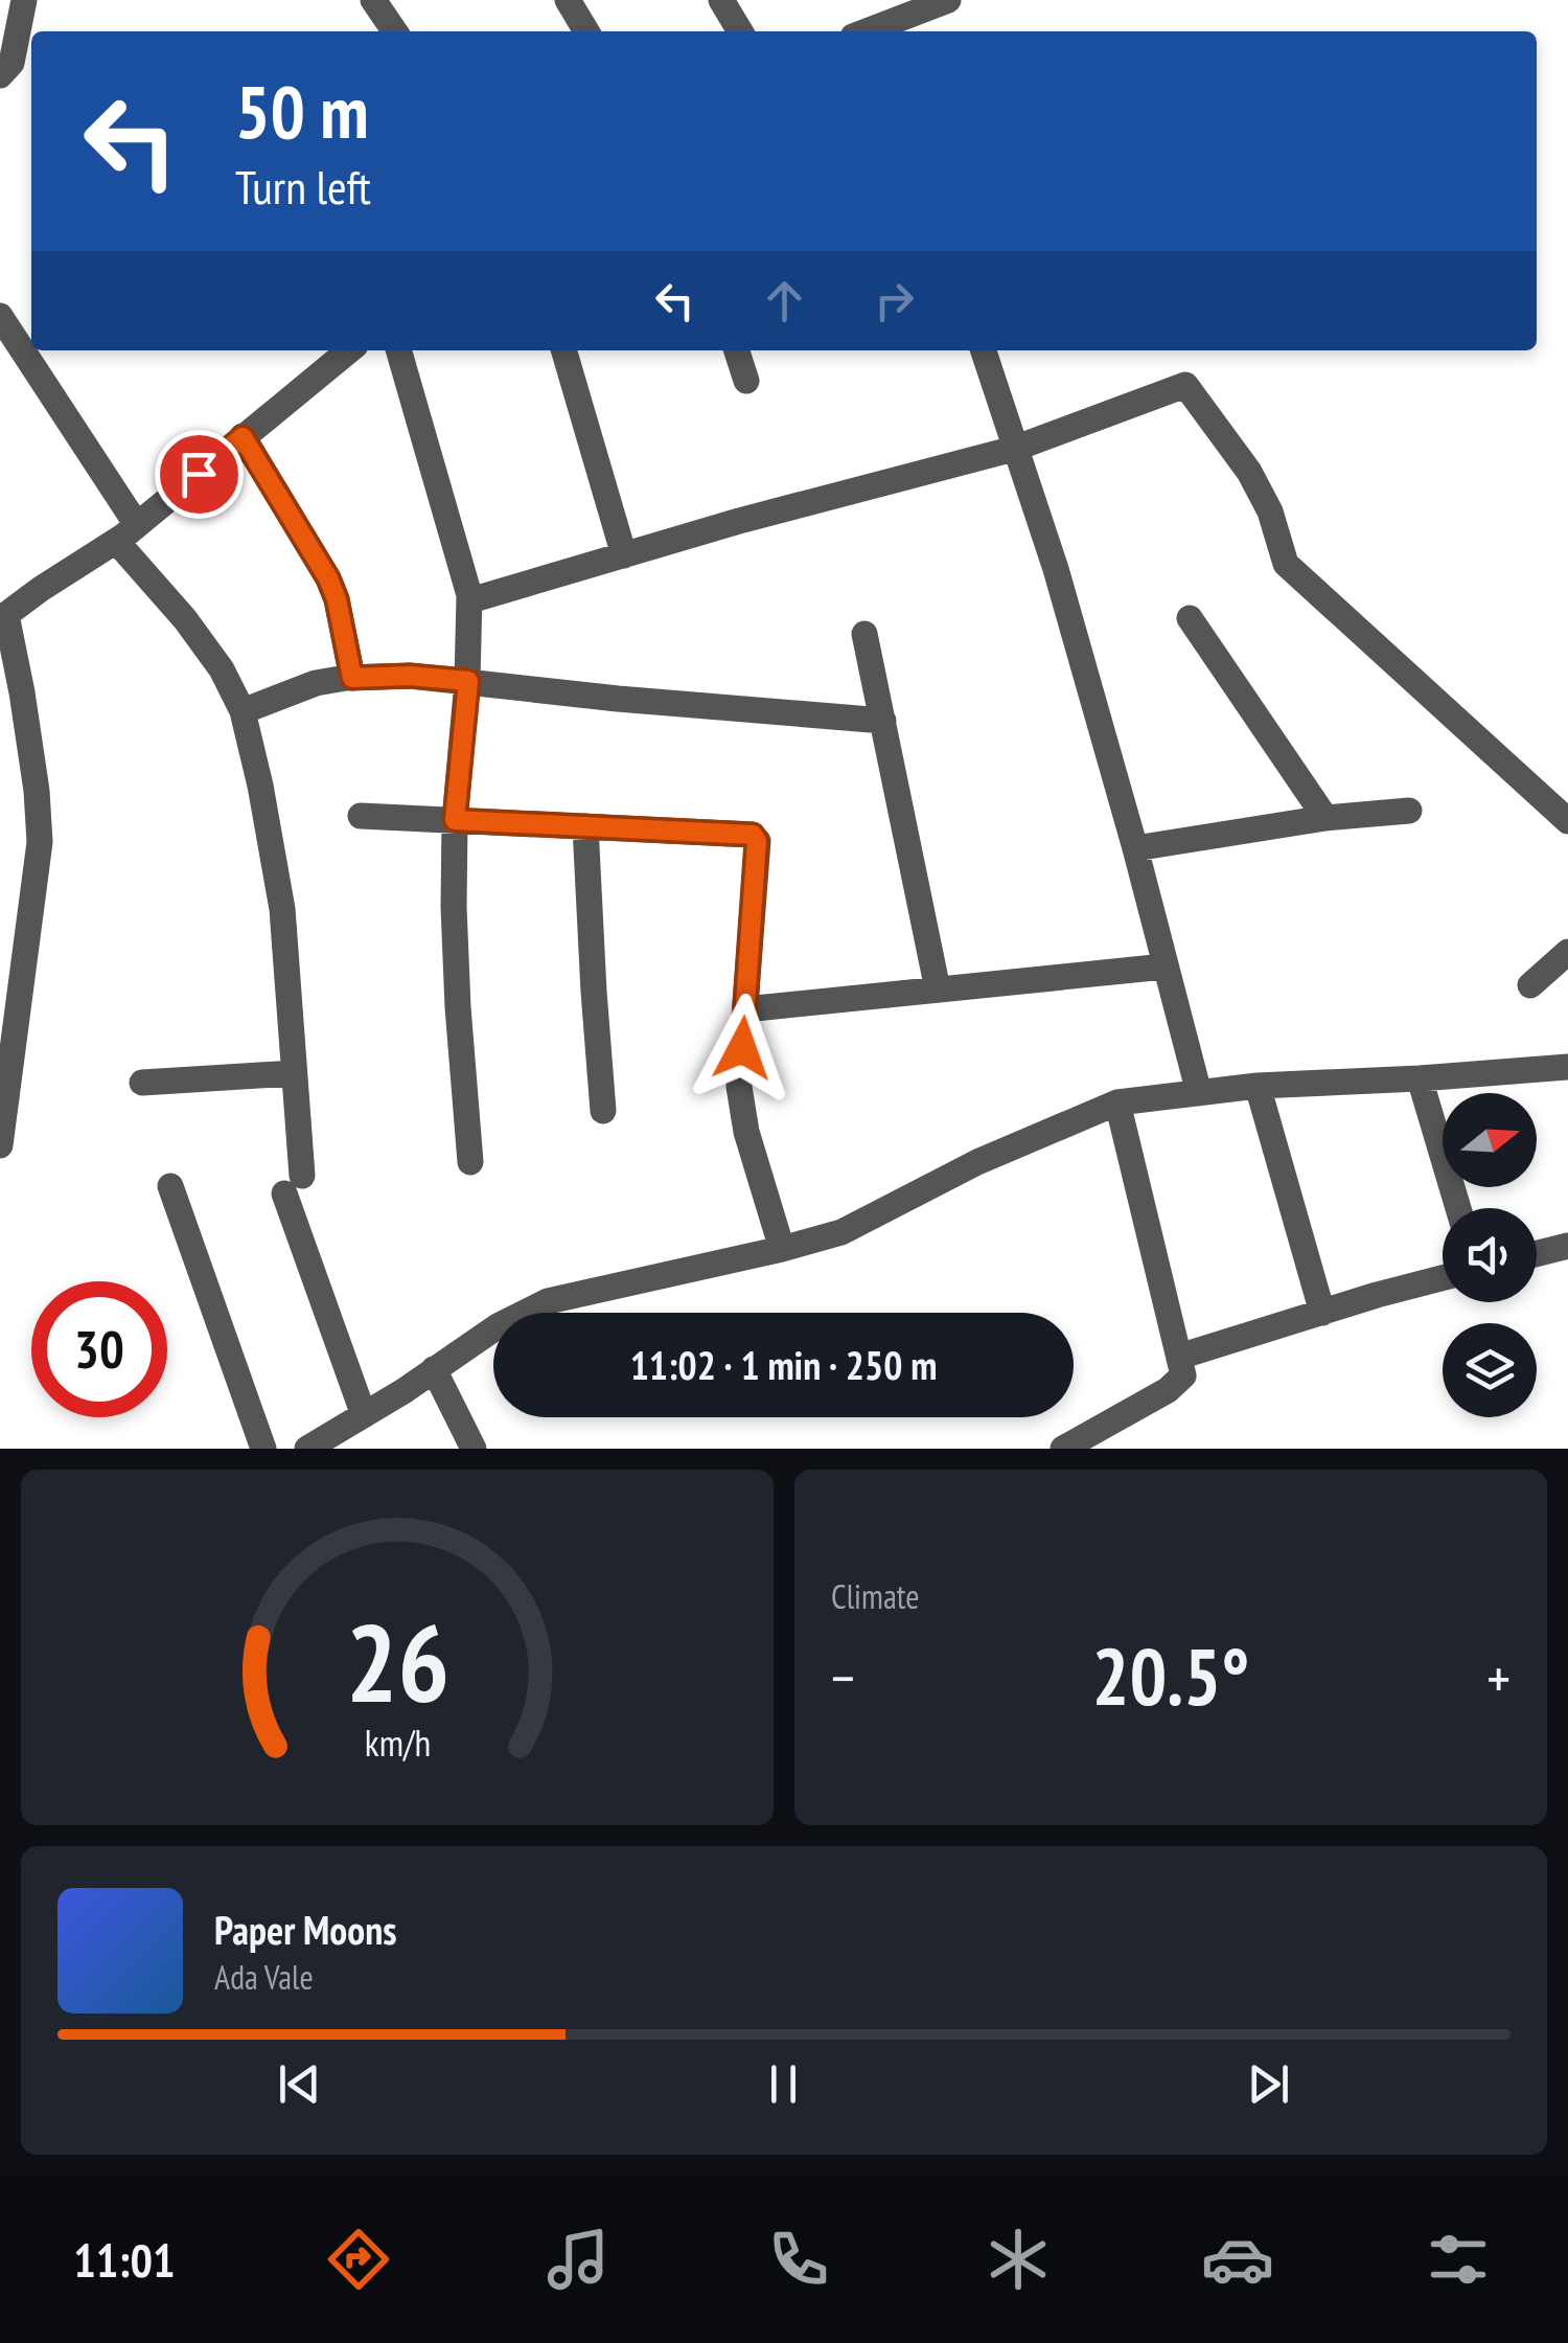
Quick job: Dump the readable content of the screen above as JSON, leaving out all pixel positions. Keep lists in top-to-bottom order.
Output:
{
  "north": "right",
  "page": {
    "turn": ["50 m", "Turn left"],
    "limit": "30",
    "trip": "11:02 · 1 min · 250 m",
    "tile": "Climate",
    "heat": ["−", "20.5°", "+"],
    "song": ["Paper Moons", "Ada Vale"],
    "tabs": "11:01",
    "gauge": ["26", "km/h"]
  }
}
